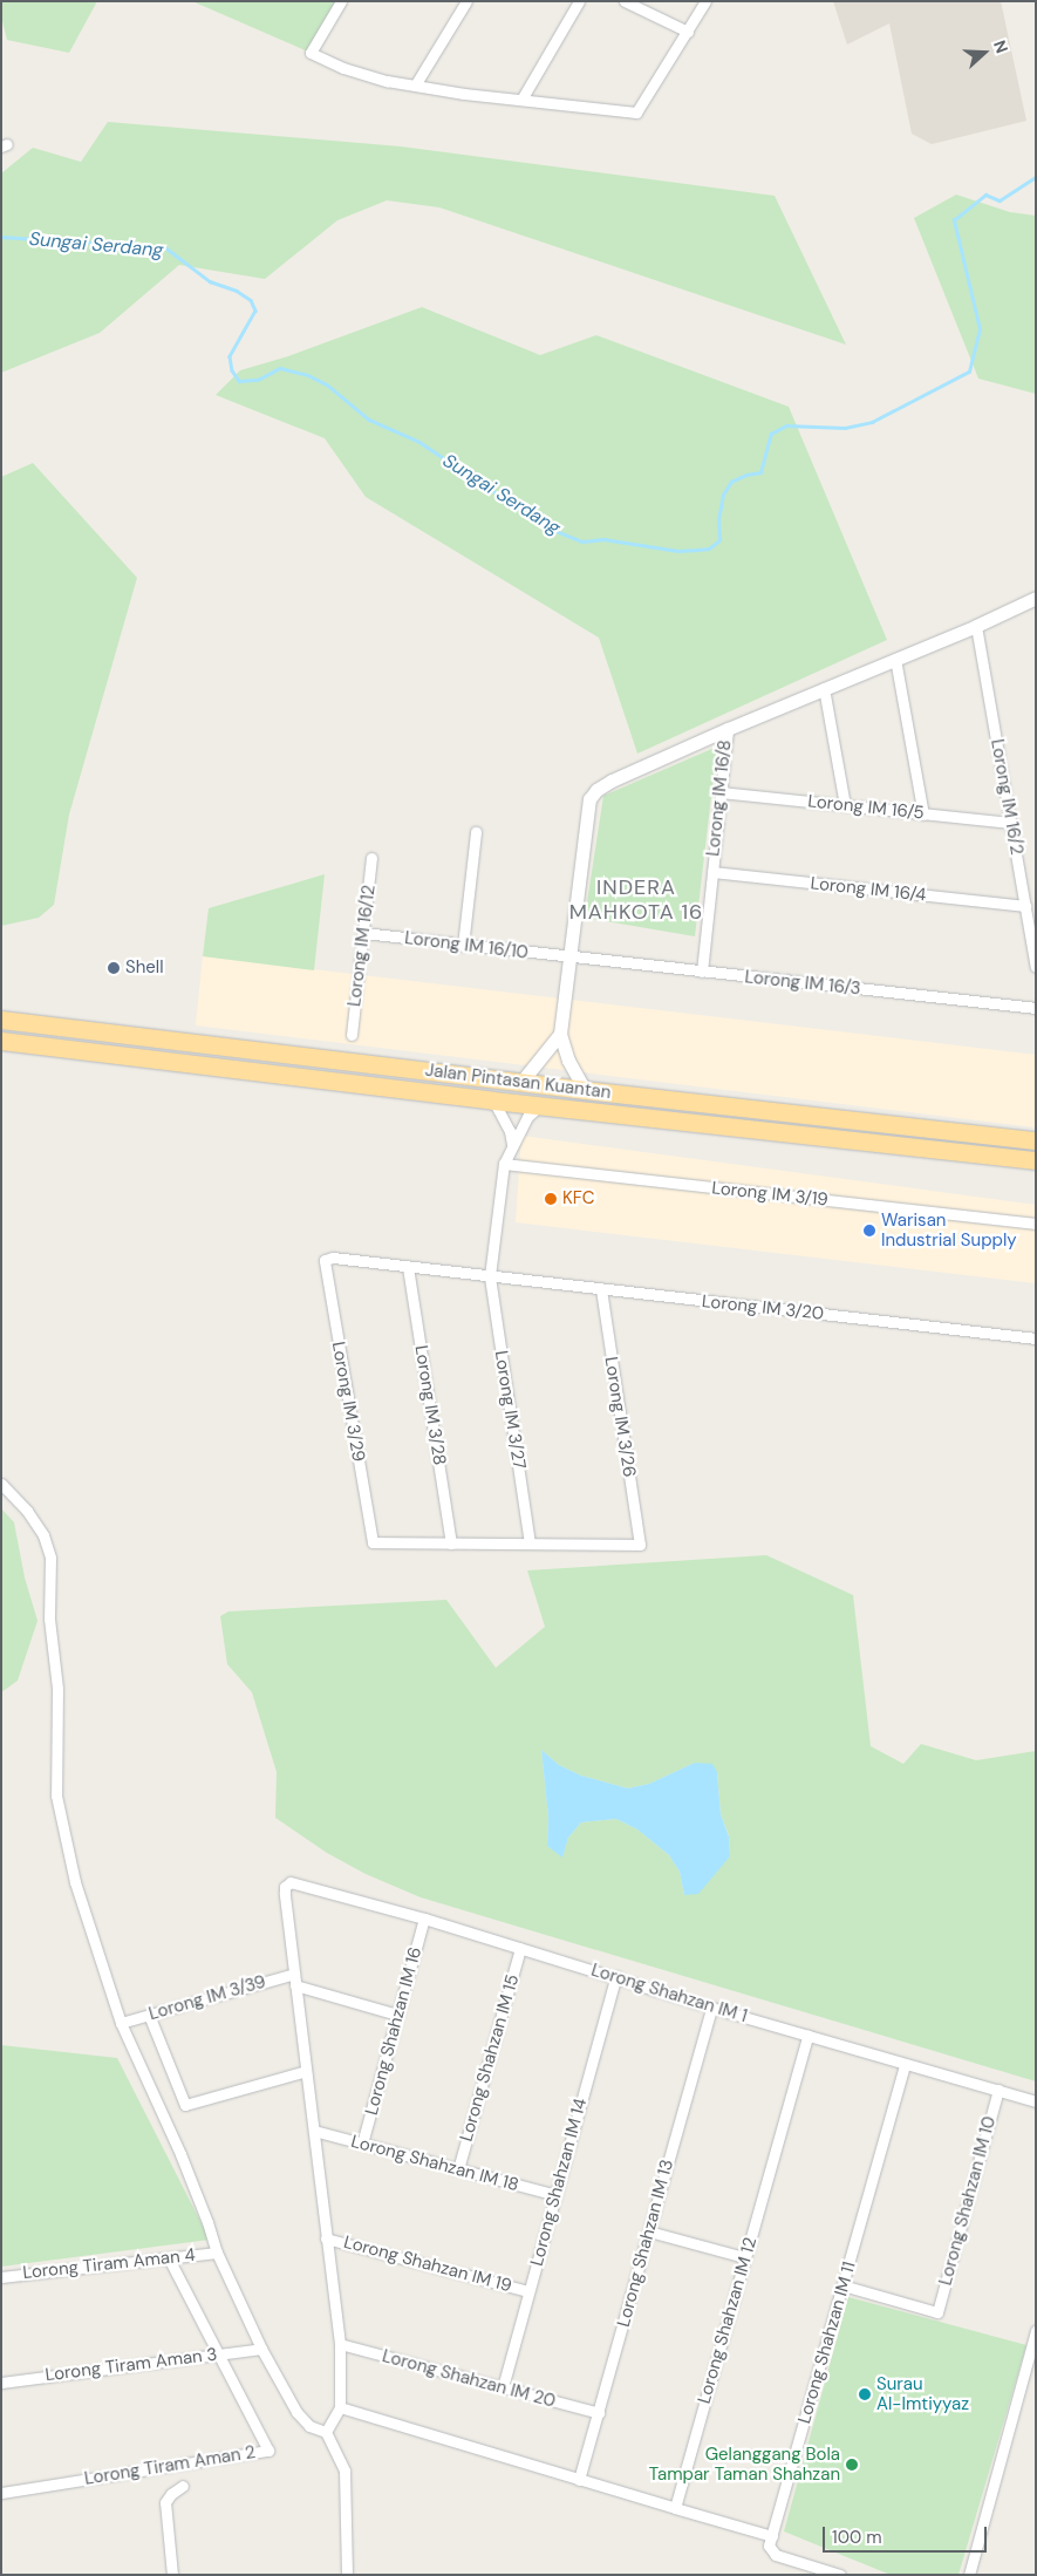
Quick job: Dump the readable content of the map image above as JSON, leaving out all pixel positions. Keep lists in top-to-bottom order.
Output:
{
  "streets": {
    "highway": ["Jalan Pintasan Kuantan"],
    "street": [
      "Lorong IM 16/2",
      "Lorong IM 16/8",
      "Lorong IM 16/5",
      "Lorong IM 16/4",
      "Lorong IM 16/12",
      "Lorong IM 16/10",
      "Lorong IM 16/3",
      "Lorong IM 3/19",
      "Lorong IM 3/20",
      "Lorong IM 3/29",
      "Lorong IM 3/28",
      "Lorong IM 3/27",
      "Lorong IM 3/26",
      "Lorong Shahzan IM 1",
      "Lorong IM 3/39",
      "Lorong Shahzan IM 16",
      "Lorong Shahzan IM 15",
      "Lorong Shahzan IM 18",
      "Lorong Shahzan IM 14",
      "Lorong Shahzan IM 10",
      "Lorong Shahzan IM 13",
      "Lorong Tiram Aman 4",
      "Lorong Shahzan IM 19",
      "Lorong Shahzan IM 12",
      "Lorong Shahzan IM 11",
      "Lorong Tiram Aman 3",
      "Lorong Shahzan IM 20",
      "Lorong Tiram Aman 2"
    ]
  },
  "crossings": [
    ["Lorong IM 16/2", "Lorong IM 16/5"],
    ["Lorong IM 16/2", "Lorong IM 16/4"],
    ["Lorong IM 16/8", "Lorong IM 16/5"],
    ["Lorong IM 16/8", "Lorong IM 16/4"],
    ["Lorong IM 16/8", "Lorong IM 16/3"],
    ["Lorong IM 16/12", "Lorong IM 16/10"],
    ["Lorong IM 16/10", "Lorong IM 16/3"],
    ["Jalan Pintasan Kuantan", "Lorong IM 3/27"],
    ["Lorong IM 3/19", "Lorong IM 3/27"],
    ["Lorong IM 3/20", "Lorong IM 3/29"],
    ["Lorong IM 3/20", "Lorong IM 3/28"],
    ["Lorong IM 3/20", "Lorong IM 3/27"],
    ["Lorong IM 3/20", "Lorong IM 3/26"],
    ["Lorong IM 3/29", "Lorong IM 3/28"],
    ["Lorong IM 3/27", "Lorong IM 3/26"],
    ["Lorong Shahzan IM 1", "Lorong IM 3/39"],
    ["Lorong Shahzan IM 1", "Lorong Shahzan IM 16"],
    ["Lorong Shahzan IM 1", "Lorong Shahzan IM 15"],
    ["Lorong Shahzan IM 1", "Lorong Shahzan IM 14"],
    ["Lorong Shahzan IM 1", "Lorong Shahzan IM 10"],
    ["Lorong Shahzan IM 1", "Lorong Shahzan IM 13"],
    ["Lorong Shahzan IM 1", "Lorong Shahzan IM 12"],
    ["Lorong Shahzan IM 1", "Lorong Shahzan IM 11"],
    ["Lorong Shahzan IM 16", "Lorong Shahzan IM 18"],
    ["Lorong Shahzan IM 15", "Lorong Shahzan IM 18"],
    ["Lorong Shahzan IM 18", "Lorong Shahzan IM 14"],
    ["Lorong Shahzan IM 14", "Lorong Shahzan IM 19"],
    ["Lorong Shahzan IM 14", "Lorong Shahzan IM 20"],
    ["Lorong Shahzan IM 10", "Lorong Shahzan IM 11"],
    ["Lorong Shahzan IM 13", "Lorong Shahzan IM 20"],
    ["Lorong Tiram Aman 3", "Lorong Tiram Aman 2"]
  ],
  "districts": ["INDERA MAHKOTA 16"],
  "water": ["Sungai Serdang"],
  "places": [
    "Shell",
    "KFC",
    "Warisan Industrial Supply",
    "Surau Al-Imtiyyaz",
    "Gelanggang Bola Tampar Taman Shahzan"
  ],
  "scale_bar": "100 m",
  "north": "right"
}
